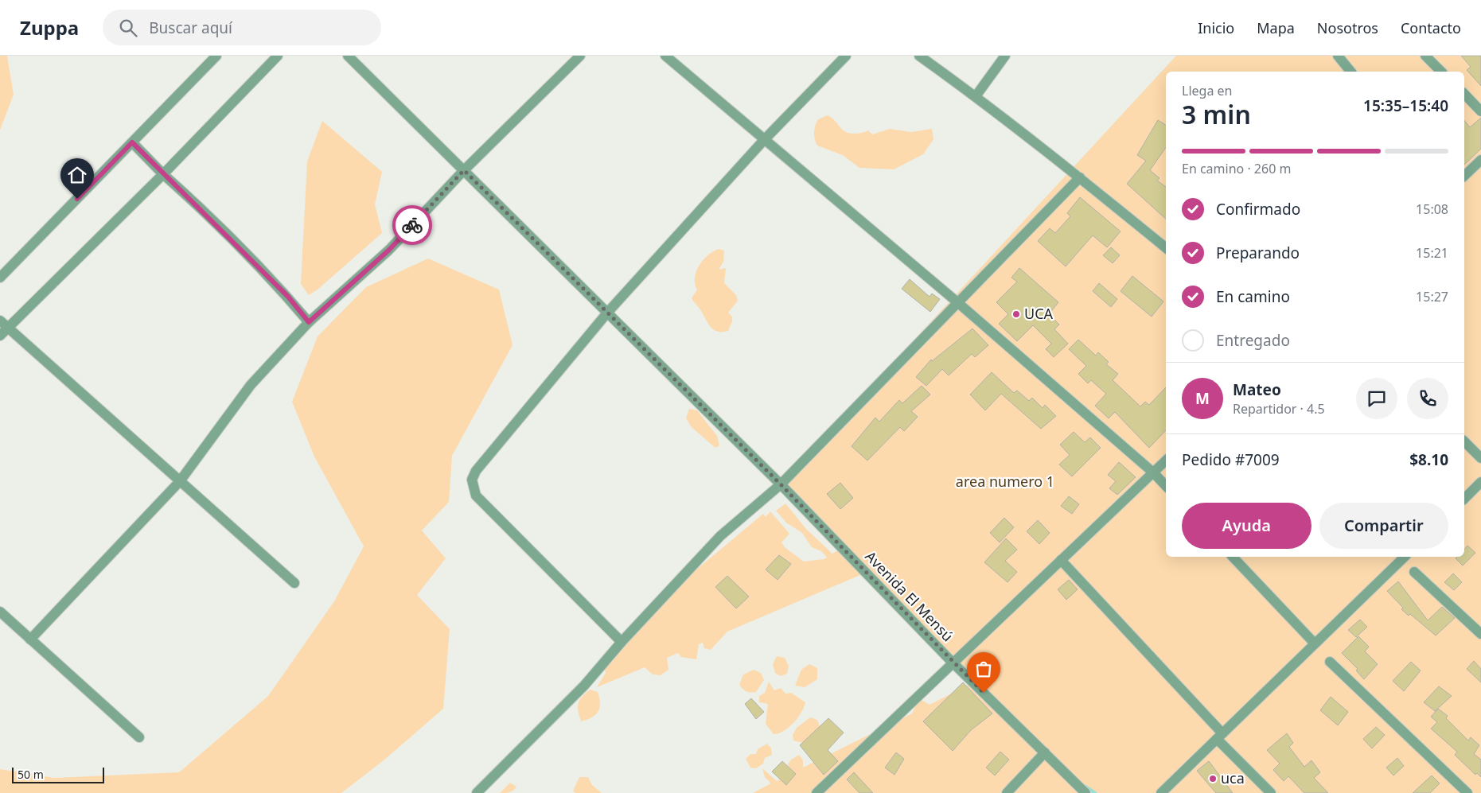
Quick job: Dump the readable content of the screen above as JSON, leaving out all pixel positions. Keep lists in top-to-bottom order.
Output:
{
  "streets": {
    "street": ["Avenida El Mensú"]
  },
  "parks": ["area numero 1"],
  "places": ["UCA", "uca"],
  "scale_bar": "50 m",
  "page": {
    "header": "Zuppa",
    "search": "Buscar aquí",
    "nav": [
      "Inicio",
      "Mapa",
      "Nosotros",
      "Contacto"
    ],
    "heading": ["3 min", "Llega en", "15:35–15:40"],
    "panel": [
      "Mateo",
      "Repartidor · 4.5",
      "Pedido #7009",
      "$8.10"
    ],
    "bar": "En camino · 260 m",
    "list": [
      ["Confirmado", "15:08"],
      ["Preparando", "15:21"],
      ["En camino", "15:27"],
      "Entregado"
    ],
    "round": "M",
    "buttons": ["Ayuda", "Compartir"],
    "scale": "50 m"
  }
}
